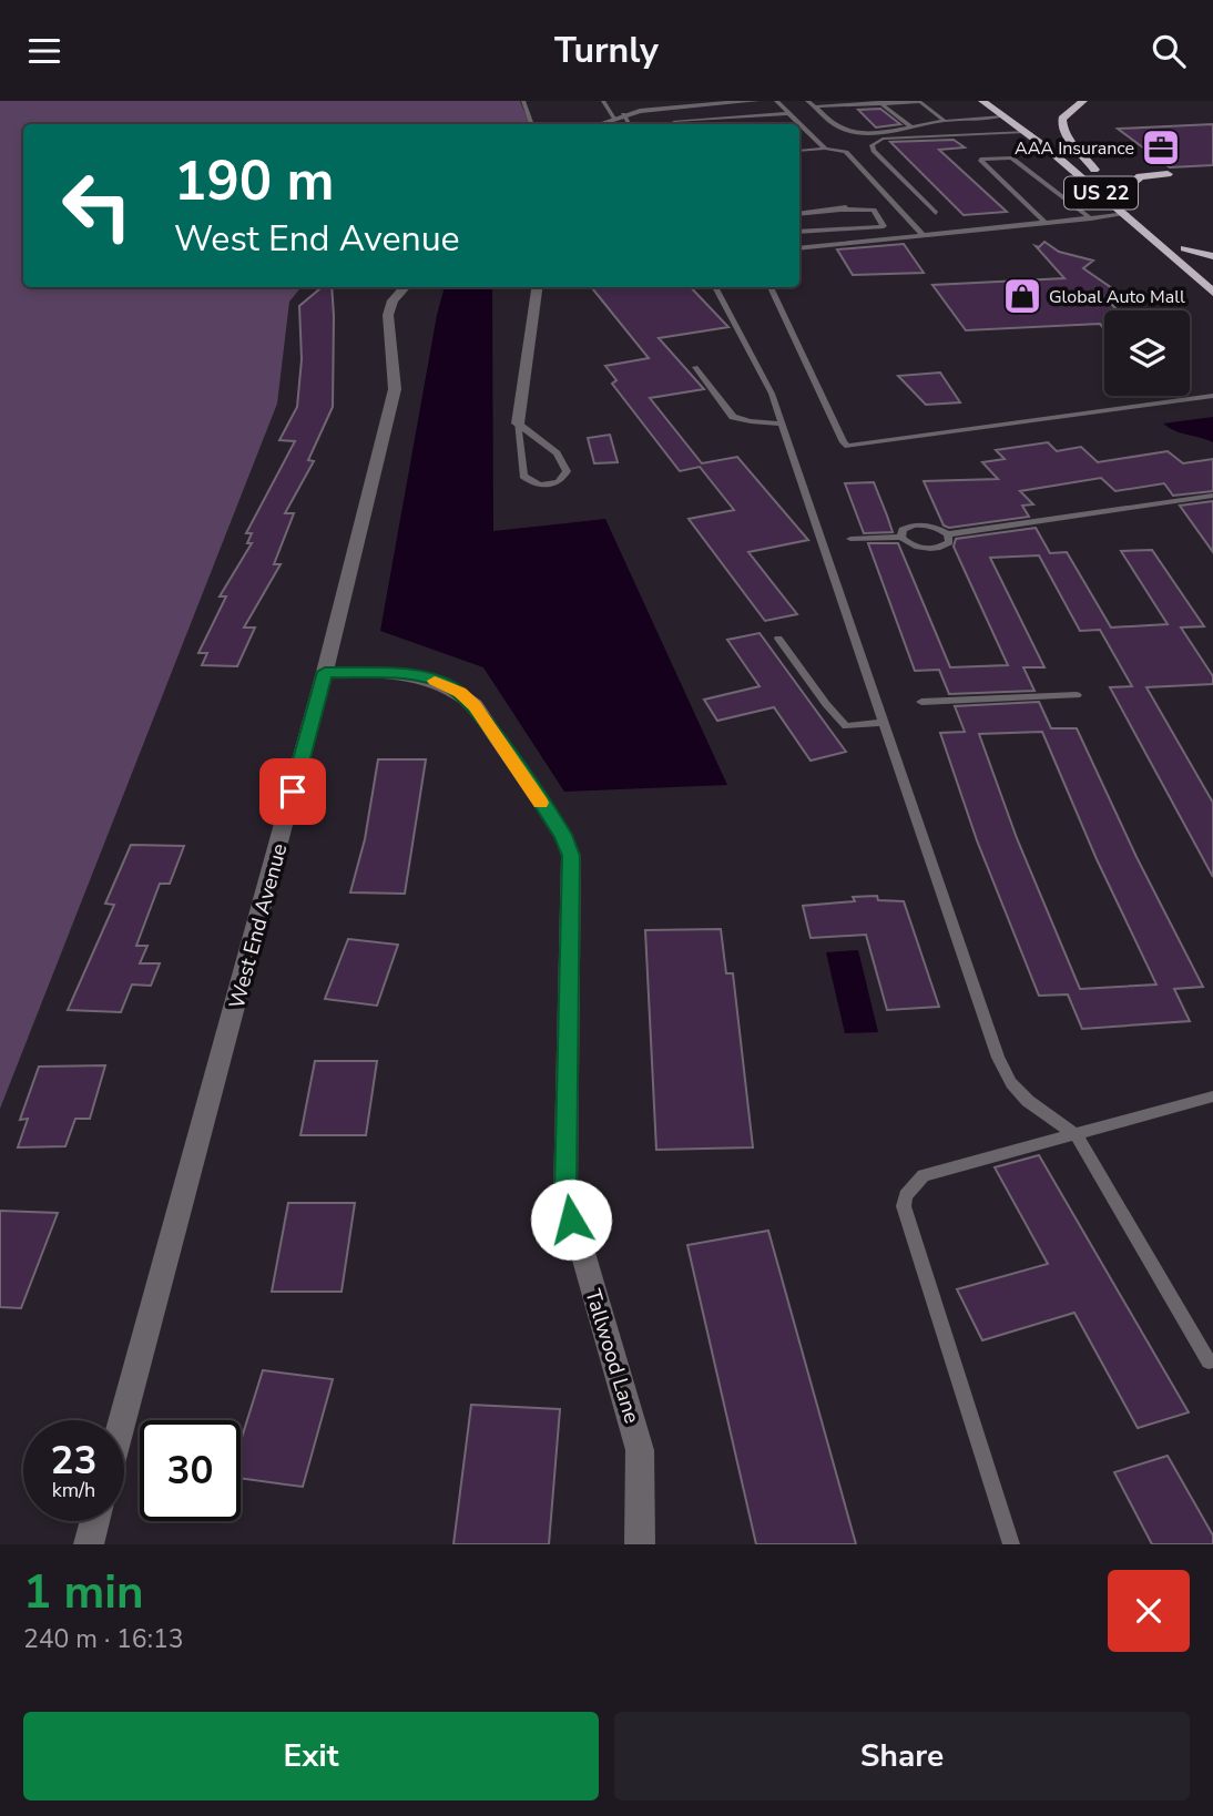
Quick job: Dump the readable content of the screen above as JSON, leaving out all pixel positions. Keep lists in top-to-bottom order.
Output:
{
  "streets": {
    "highway": ["US 22"],
    "street": ["West End Avenue", "Tallwood Lane"]
  },
  "crossings": [
    ["West End Avenue", "Tallwood Lane"]
  ],
  "places": {
    "office": ["AAA Insurance"],
    "shop": ["Global Auto Mall"]
  },
  "page": {
    "header": "Turnly",
    "turn": ["190 m", "West End Avenue"],
    "speed": "23 km/h",
    "limit": "30",
    "heading": ["1 min", "240 m · 16:13"],
    "buttons": ["Exit", "Share"]
  }
}
